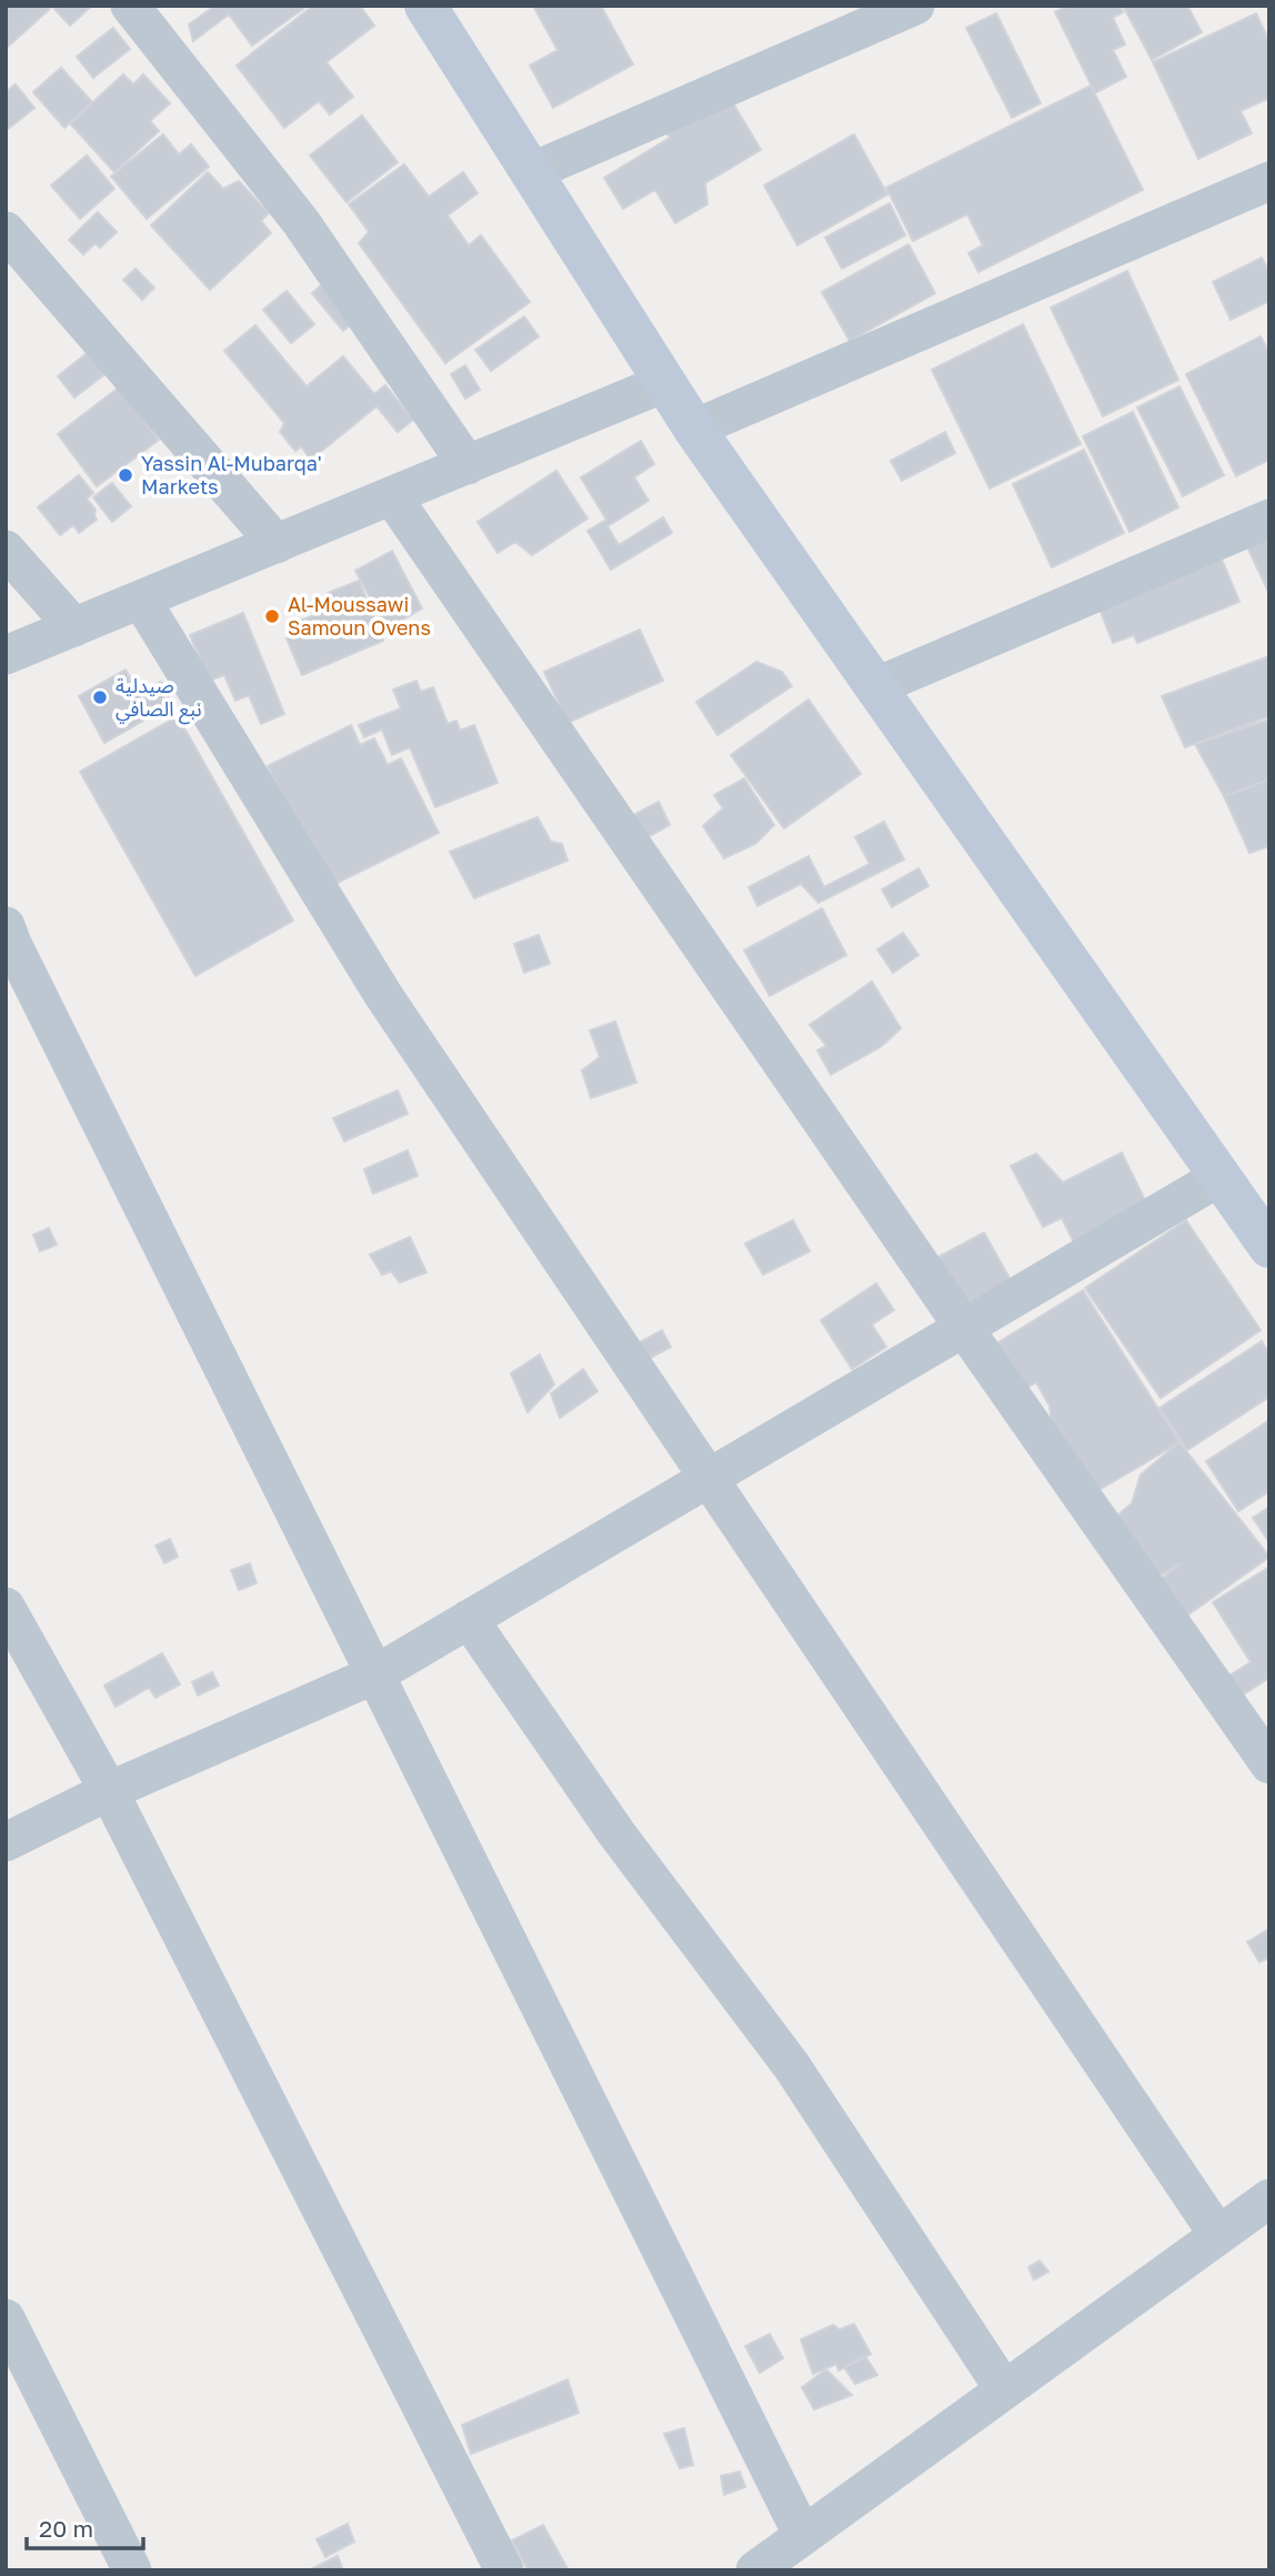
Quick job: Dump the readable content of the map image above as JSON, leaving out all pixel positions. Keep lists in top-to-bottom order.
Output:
{
  "places": ["Yassin Al-Mubarqa' Markets", "Al-Moussawi Samoun Ovens", "صيدلية نبع الصافي"],
  "scale_bar": "20 m"
}
